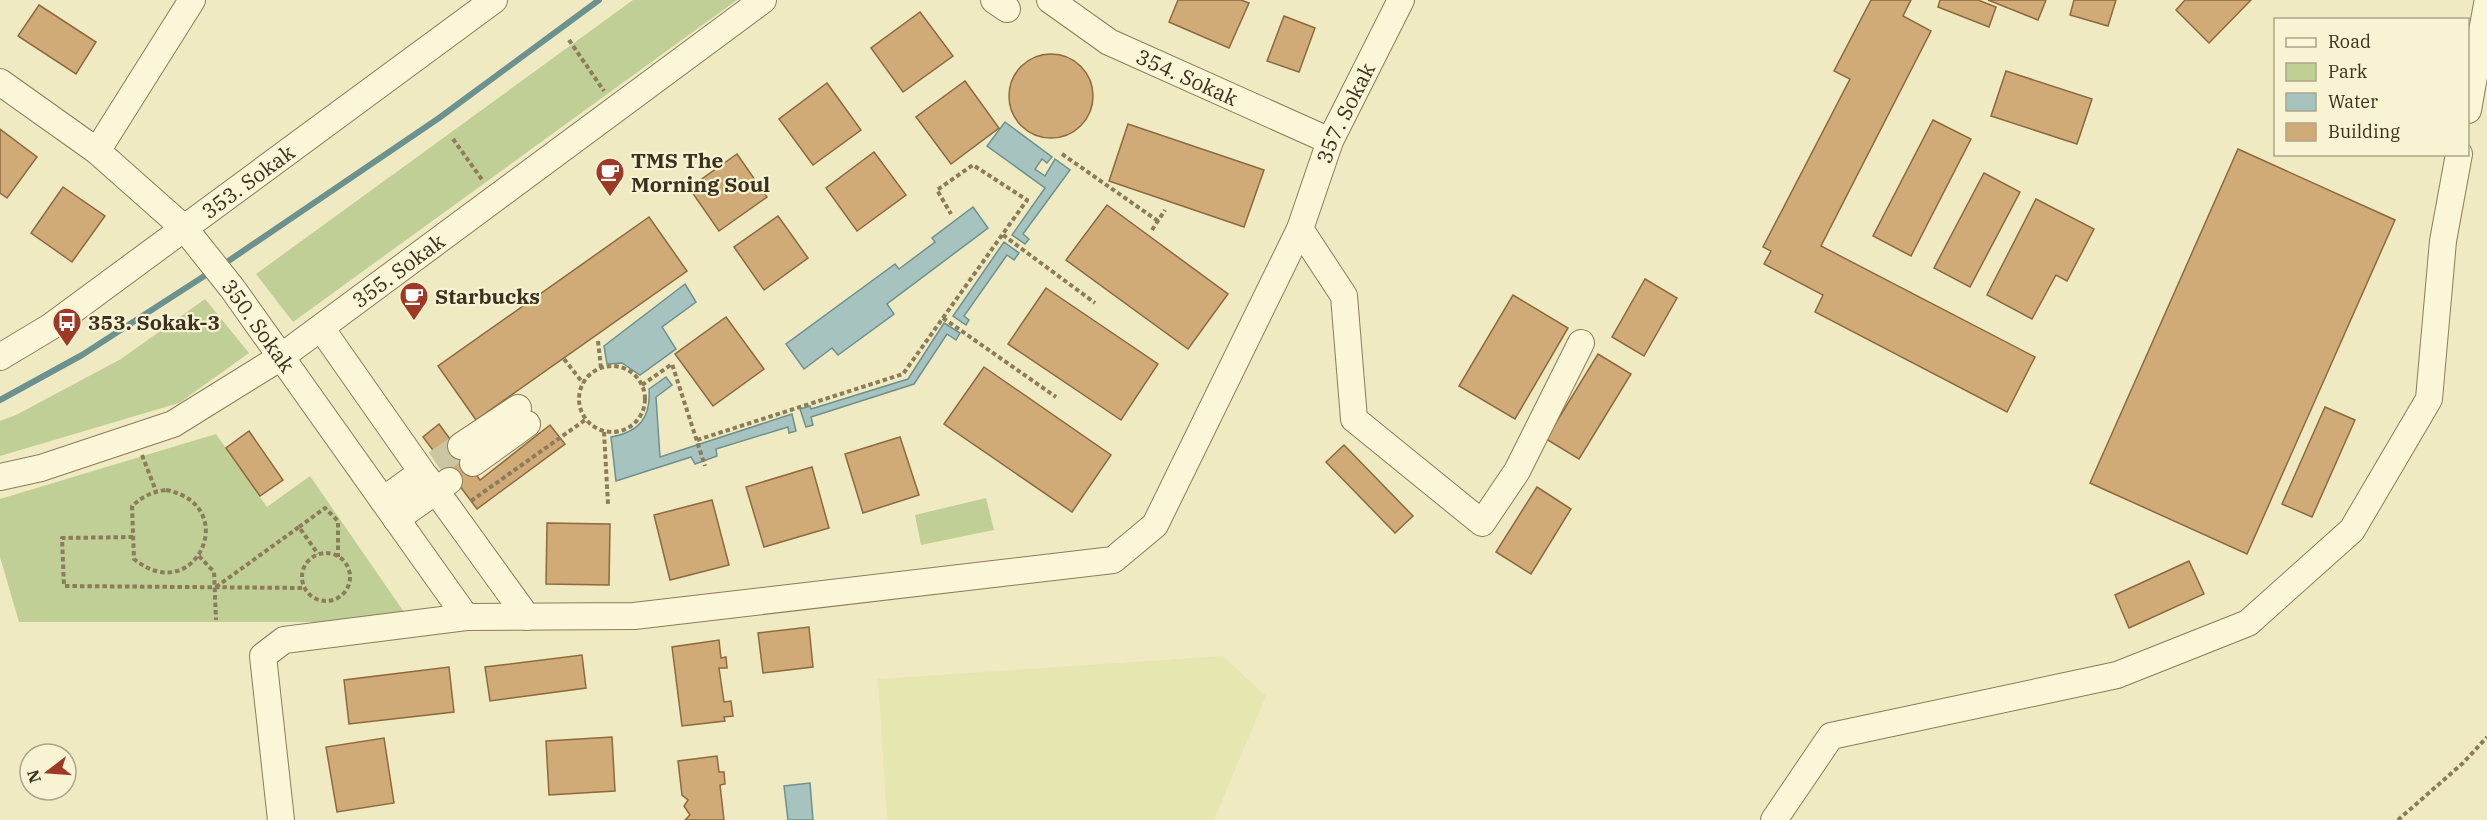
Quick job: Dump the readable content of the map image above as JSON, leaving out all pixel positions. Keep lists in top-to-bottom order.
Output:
{
  "streets": {
    "street": [
      "354. Sokak",
      "357. Sokak",
      "353. Sokak",
      "355. Sokak",
      "350. Sokak"
    ]
  },
  "crossings": [
    ["354. Sokak", "357. Sokak"],
    ["357. Sokak", "350. Sokak"],
    ["353. Sokak", "350. Sokak"],
    ["355. Sokak", "350. Sokak"]
  ],
  "places": {
    "cafe": ["TMS The Morning Soul", "Starbucks"],
    "bus stop": ["353. Sokak-3"]
  },
  "legend": [
    "Road",
    "Park",
    "Water",
    "Building"
  ],
  "north": "left"
}
